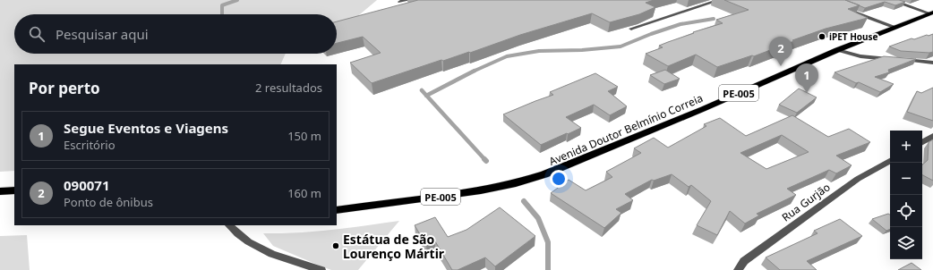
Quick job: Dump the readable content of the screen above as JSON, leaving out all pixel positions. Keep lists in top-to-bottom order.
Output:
{
  "streets": {
    "main road": ["PE-005", "Avenida Doutor Belmínio Correia"],
    "street": ["Rua Gurjão"]
  },
  "places": ["iPET House", "Estátua de São Lourenço Mártir"],
  "page": {
    "search": "Pesquisar aqui",
    "pins": ["2", "1"],
    "heading": ["Por perto", "2 resultados"],
    "list": [
      {
        "mark": "1",
        "name": "Segue Eventos e Viagens",
        "note": "Escritório",
        "value": "150 m"
      },
      {
        "mark": "2",
        "name": "090071",
        "note": "Ponto de ônibus",
        "value": "160 m"
      }
    ],
    "map_buttons": ["+", "−"]
  }
}
